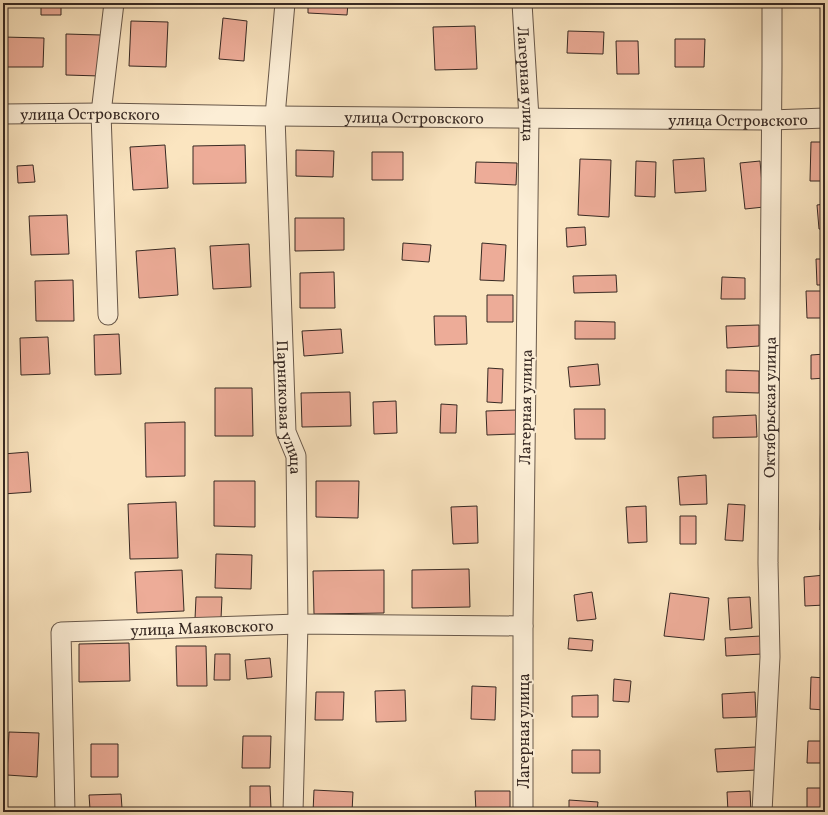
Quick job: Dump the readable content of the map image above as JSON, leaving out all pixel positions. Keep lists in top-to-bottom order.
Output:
{
  "streets": {
    "street": [
      "Лагерная улица",
      "улица Островского",
      "Парниковая улица",
      "Октябрьская улица",
      "улица Маяковского"
    ]
  },
  "crossings": [
    ["Лагерная улица", "улица Островского"],
    ["Лагерная улица", "улица Маяковского"],
    ["улица Островского", "Парниковая улица"],
    ["улица Островского", "Октябрьская улица"],
    ["Парниковая улица", "улица Маяковского"]
  ]
}
